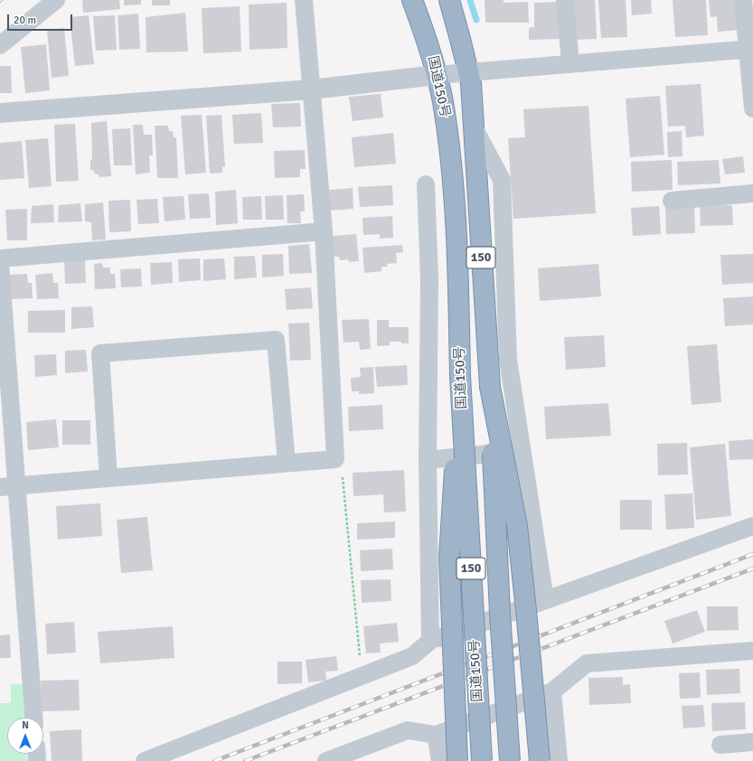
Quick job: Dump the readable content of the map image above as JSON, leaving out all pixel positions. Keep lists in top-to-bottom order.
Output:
{
  "streets": {
    "highway": ["国道150号", "150"]
  },
  "crossings": [
    ["国道150号", "150"]
  ],
  "scale_bar": "20 m",
  "north": "top"
}
